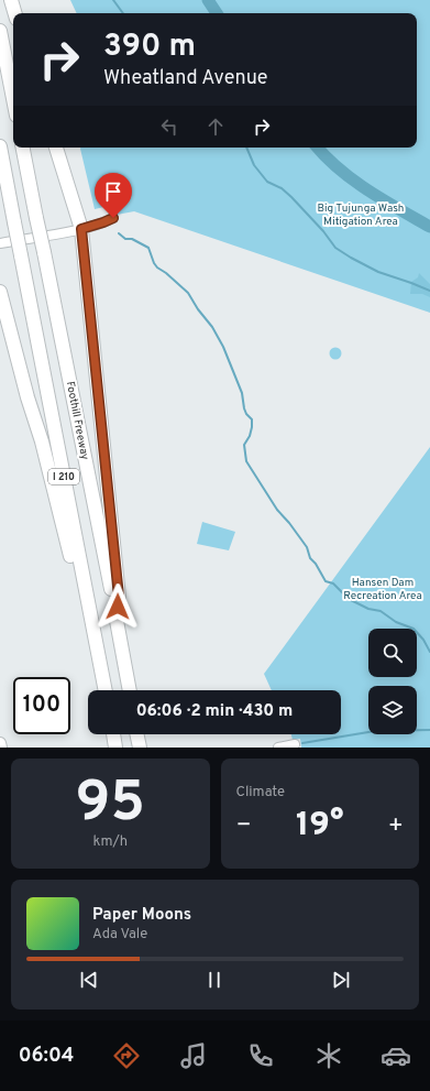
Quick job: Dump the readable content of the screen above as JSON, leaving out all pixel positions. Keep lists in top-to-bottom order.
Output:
{
  "streets": {
    "highway": ["Foothill Freeway", "I 210"]
  },
  "parks": ["Big Tujunga Wash Mitigation Area", "Hansen Dam Recreation Area"],
  "page": {
    "turn": ["390 m", "Wheatland Avenue"],
    "limit": "100",
    "trip": "06:06 · 2 min · 430 m",
    "tile": [
      ["95", "km/h"],
      "Climate"
    ],
    "heat": ["−", "19°", "+"],
    "song": ["Paper Moons", "Ada Vale"],
    "tabs": "06:04"
  }
}
